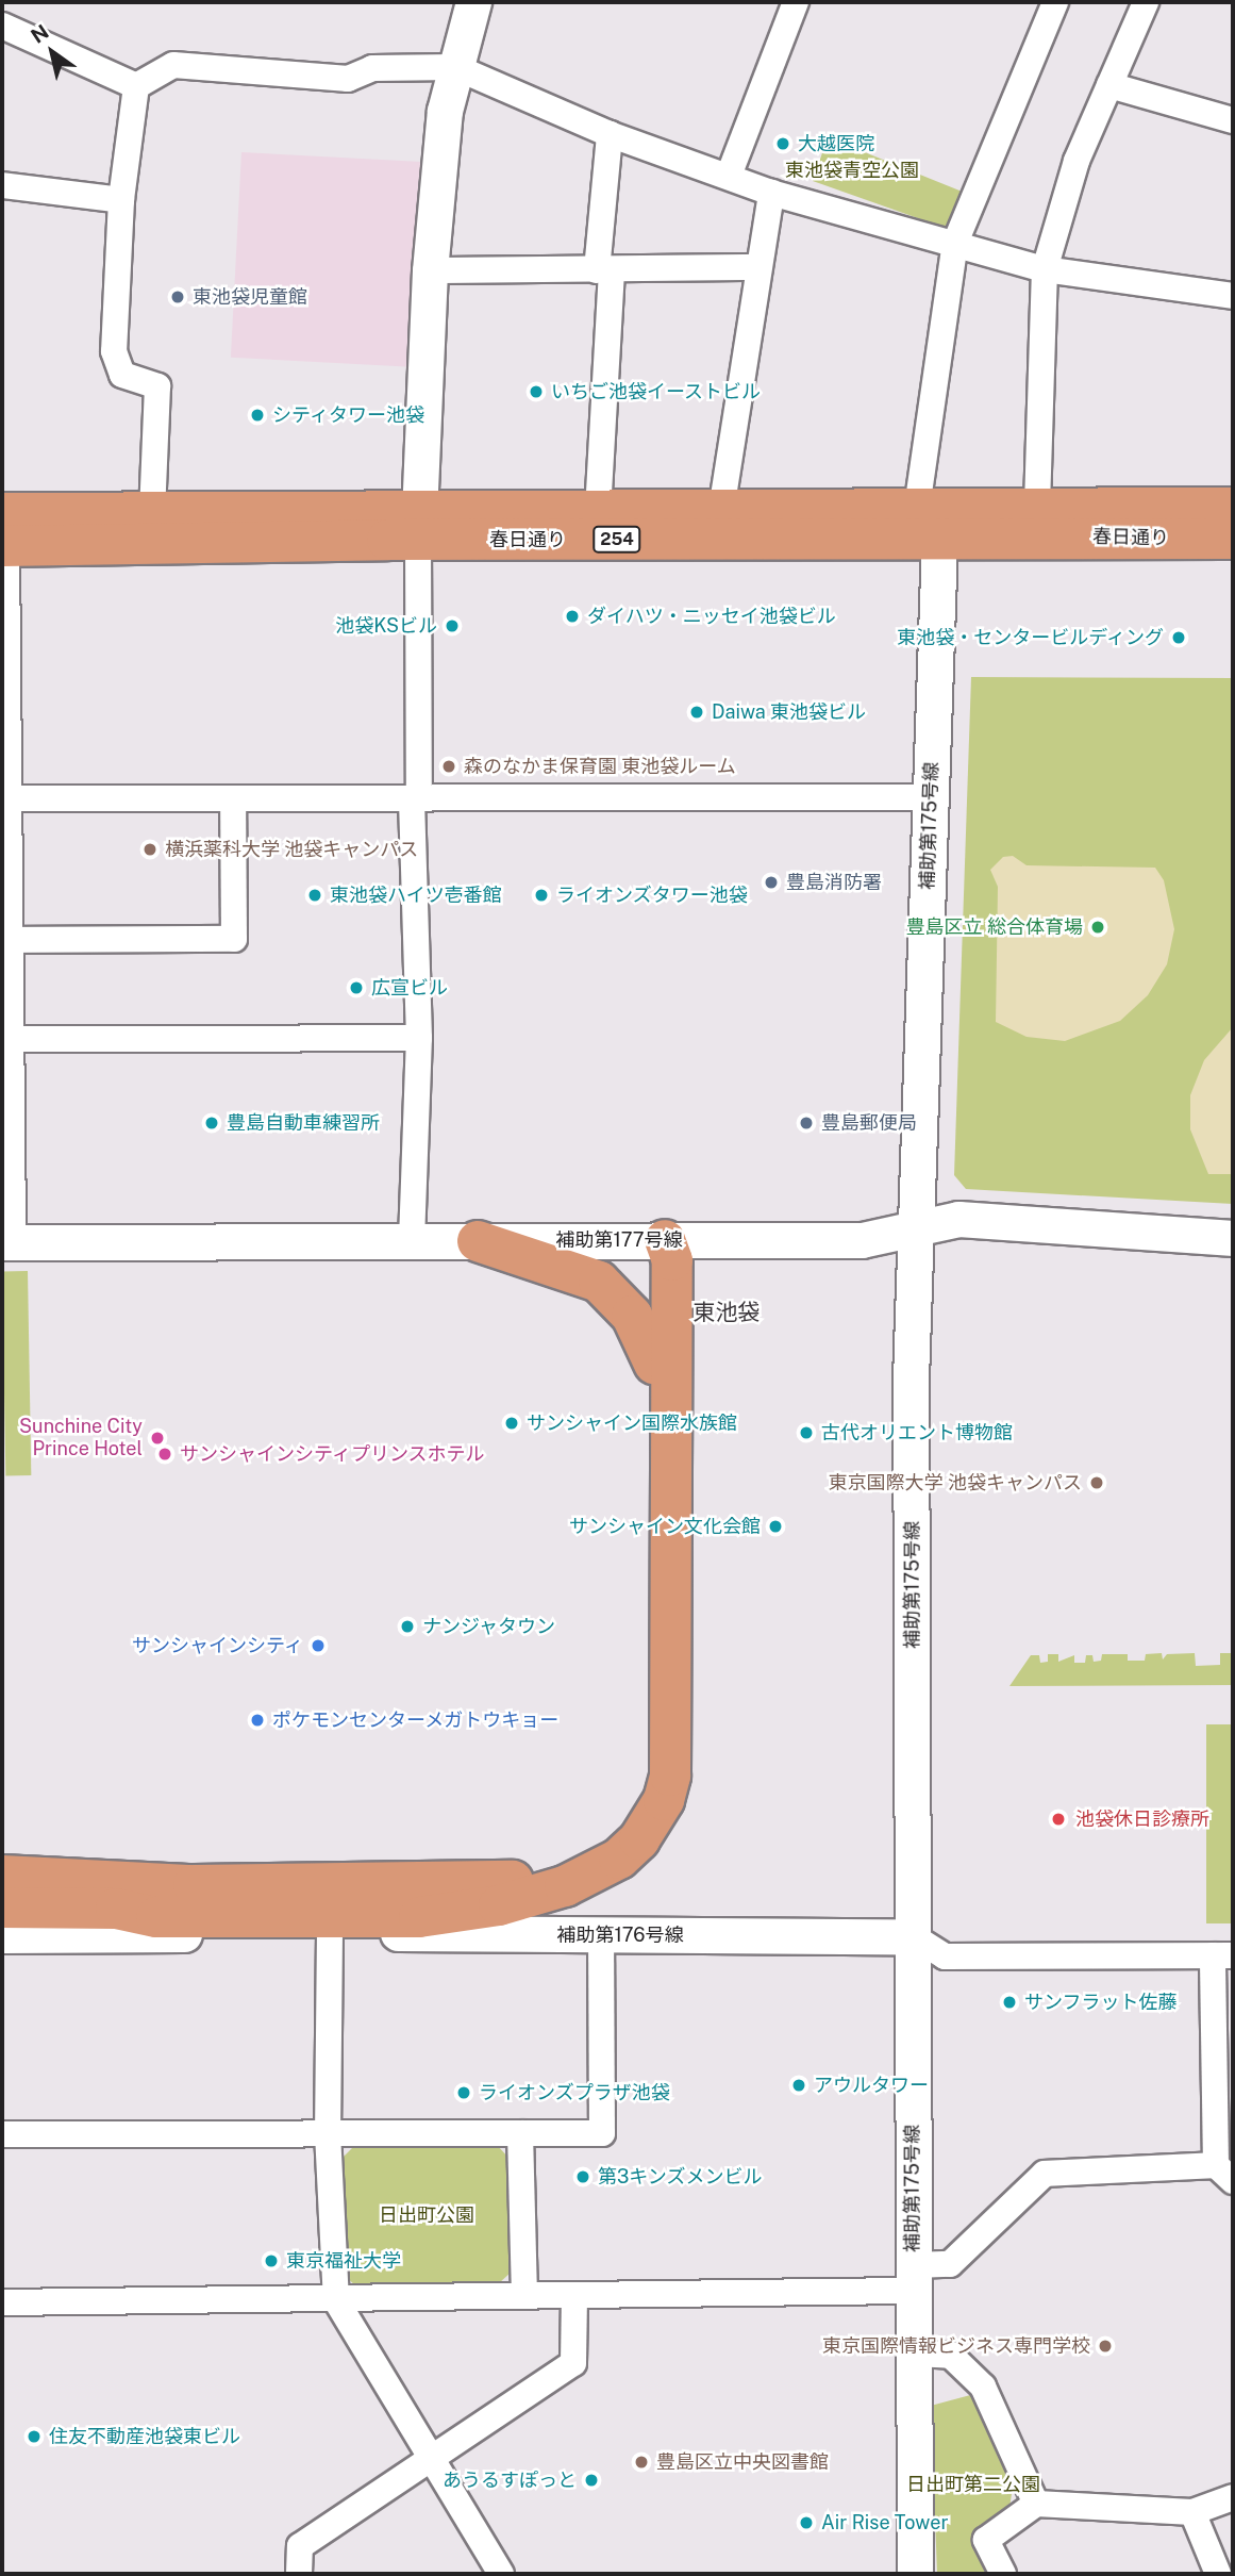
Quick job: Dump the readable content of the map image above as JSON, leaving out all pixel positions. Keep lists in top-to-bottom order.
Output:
{
  "streets": {
    "highway": ["春日通り", "254"],
    "street": ["補助第175号線", "補助第177号線", "補助第176号線"]
  },
  "crossings": [
    ["春日通り", "補助第175号線"],
    ["補助第175号線", "補助第177号線"],
    ["補助第175号線", "補助第176号線"]
  ],
  "districts": ["東池袋"],
  "parks": ["東池袋青空公園", "日出町公園", "日出町第二公園"],
  "places": [
    "大越医院",
    "東池袋児童館",
    "いちご池袋イーストビル",
    "シティタワー池袋",
    "ダイハツ・ニッセイ池袋ビル",
    "池袋KSビル",
    "東池袋・センタービルディング",
    "Daiwa 東池袋ビル",
    "森のなかま保育園 東池袋ルーム",
    "横浜薬科大学 池袋キャンパス",
    "豊島消防署",
    "東池袋ハイツ壱番館",
    "ライオンズタワー池袋",
    "豊島区立 総合体育場",
    "広宣ビル",
    "豊島自動車練習所",
    "豊島郵便局",
    "サンシャイン国際水族館",
    "古代オリエント博物館",
    "Sunchine City Prince Hotel",
    "サンシャインシティプリンスホテル",
    "東京国際大学 池袋キャンパス",
    "サンシャイン文化会館",
    "ナンジャタウン",
    "サンシャインシティ",
    "ポケモンセンターメガトウキョー",
    "池袋休日診療所",
    "サンフラット佐藤",
    "アウルタワー",
    "ライオンズプラザ池袋",
    "第3キンズメンビル",
    "東京福祉大学",
    "東京国際情報ビジネス専門学校",
    "住友不動産池袋東ビル",
    "豊島区立中央図書館",
    "あうるすぽっと",
    "Air Rise Tower"
  ],
  "north": "top left"
}
